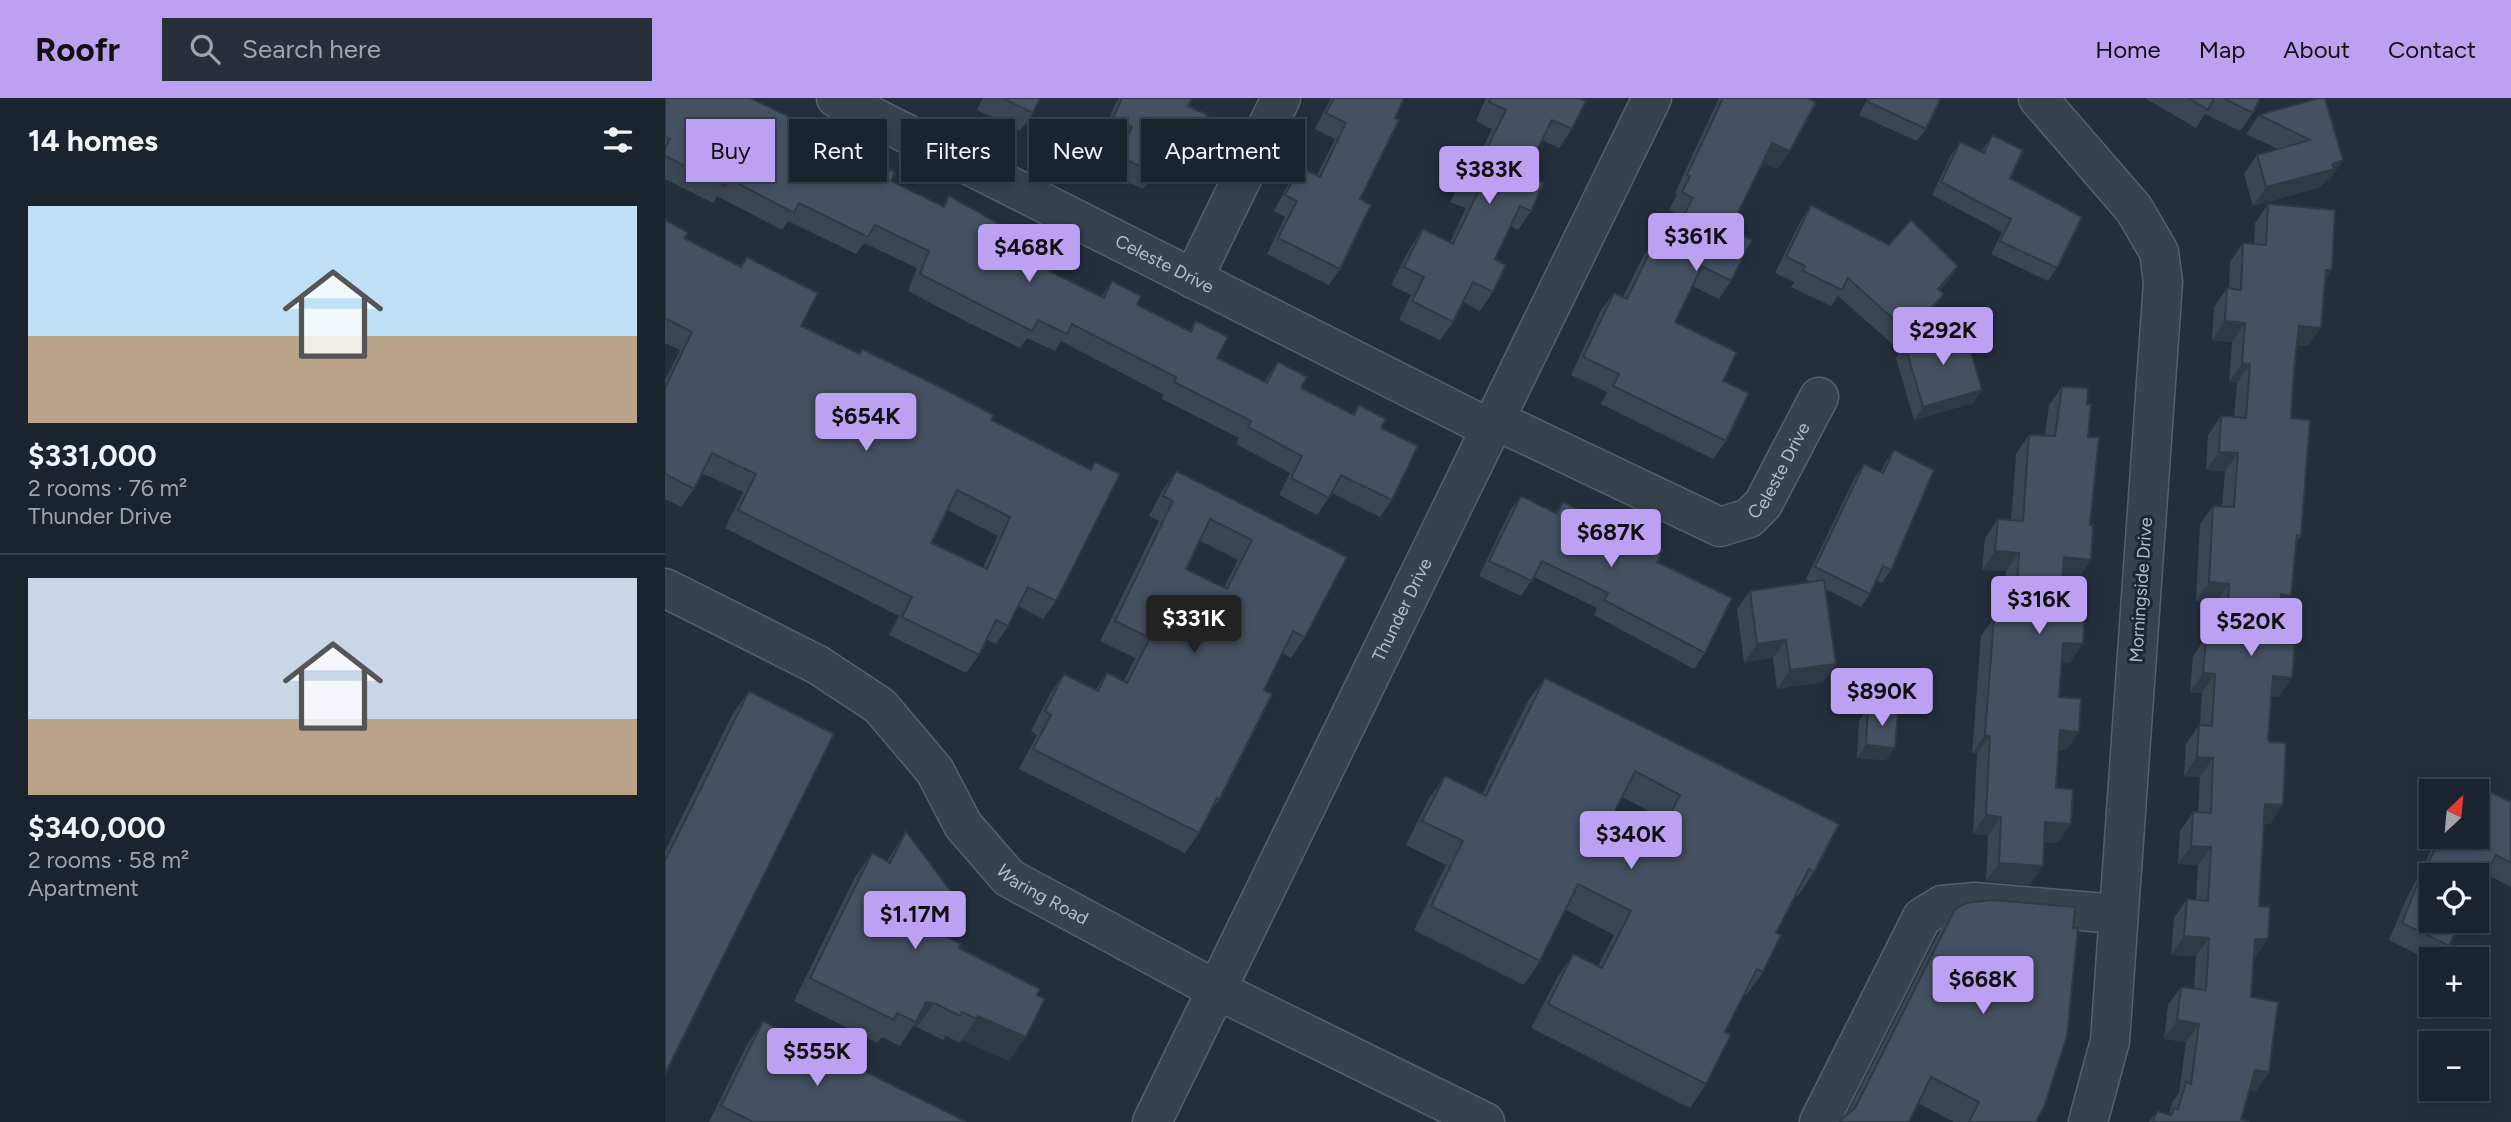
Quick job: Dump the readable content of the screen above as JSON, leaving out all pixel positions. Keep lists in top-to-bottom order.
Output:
{
  "streets": {
    "street": [
      "Celeste Drive",
      "Morningside Drive",
      "Thunder Drive",
      "Waring Road"
    ]
  },
  "crossings": [
    ["Celeste Drive", "Thunder Drive"],
    ["Thunder Drive", "Waring Road"]
  ],
  "north": "top right",
  "page": {
    "header": "Roofr",
    "search": "Search here",
    "nav": [
      "Home",
      "Map",
      "About",
      "Contact"
    ],
    "heading": "14 homes",
    "chip": [
      "Buy",
      "Rent",
      "Filters",
      "New",
      "Apartment"
    ],
    "price": [
      "$383K",
      "$361K",
      "$468K",
      "$292K",
      "$654K",
      "$687K",
      "$316K",
      "$331K",
      "$520K",
      "$890K",
      "$340K",
      "$1.17M",
      "$668K",
      "$555K"
    ],
    "list": [
      {
        "name": "$331,000",
        "note": "2 rooms · 76 m² · Thunder Drive"
      },
      {
        "name": "$340,000",
        "note": "2 rooms · 58 m² · Apartment"
      }
    ],
    "map_buttons": ["+", "−"]
  }
}
